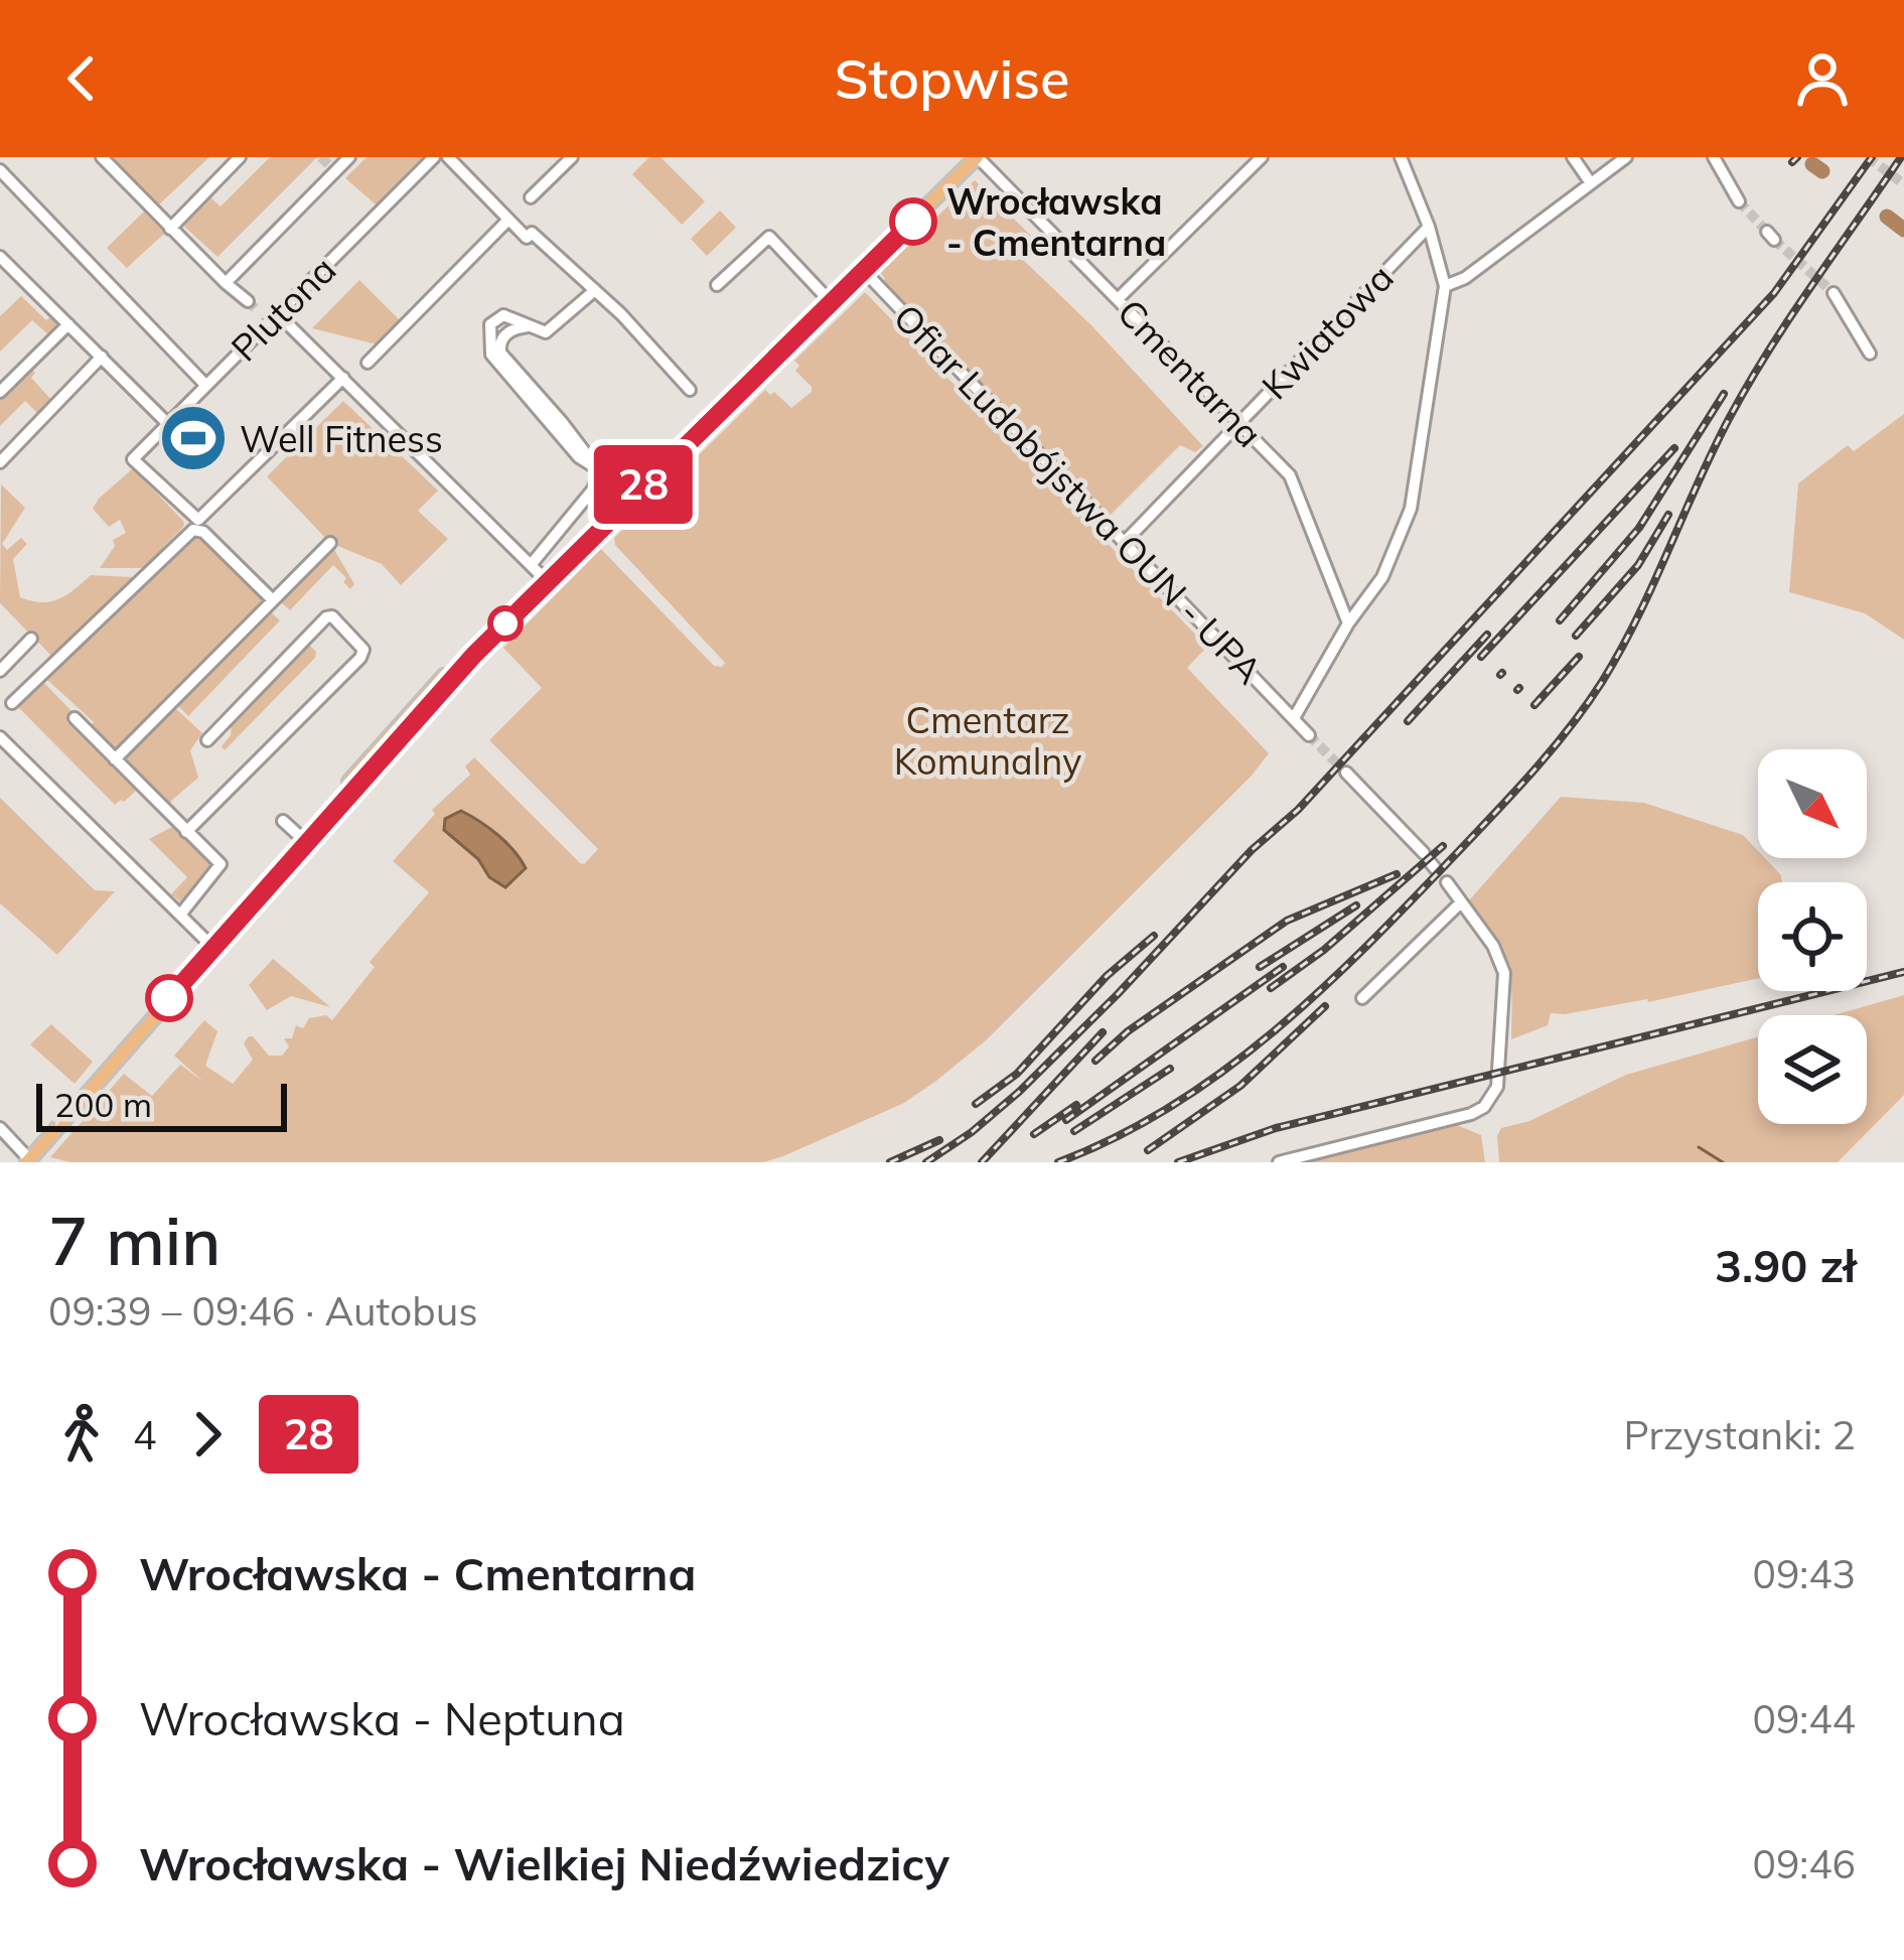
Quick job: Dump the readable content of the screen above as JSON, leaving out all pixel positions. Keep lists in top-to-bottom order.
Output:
{
  "streets": {
    "street": [
      "Plutona",
      "Kwiatowa",
      "Cmentarna",
      "Ofiar Ludobójstwa OUN - UPA"
    ]
  },
  "crossings": [
    ["Kwiatowa", "Cmentarna"],
    ["Kwiatowa", "Ofiar Ludobójstwa OUN - UPA"]
  ],
  "parks": ["Cmentarz Komunalny"],
  "places": {
    "other": ["Wrocławska - Cmentarna"],
    "sports": ["Well Fitness"]
  },
  "lines": ["bus line 28"],
  "scale_bar": "200 m",
  "north": "bottom right",
  "page": {
    "header": "Stopwise",
    "on_map": "28",
    "scale": "200 m",
    "heading": ["7 min", "09:39 – 09:46 · Autobus", "3.90 zł"],
    "legs": ["4", "28", "Przystanki: 2"],
    "list": [
      {
        "name": "Wrocławska - Cmentarna",
        "value": "09:43"
      },
      {
        "name": "Wrocławska - Neptuna",
        "value": "09:44"
      },
      {
        "name": "Wrocławska - Wielkiej Niedźwiedzicy",
        "value": "09:46"
      }
    ]
  }
}
